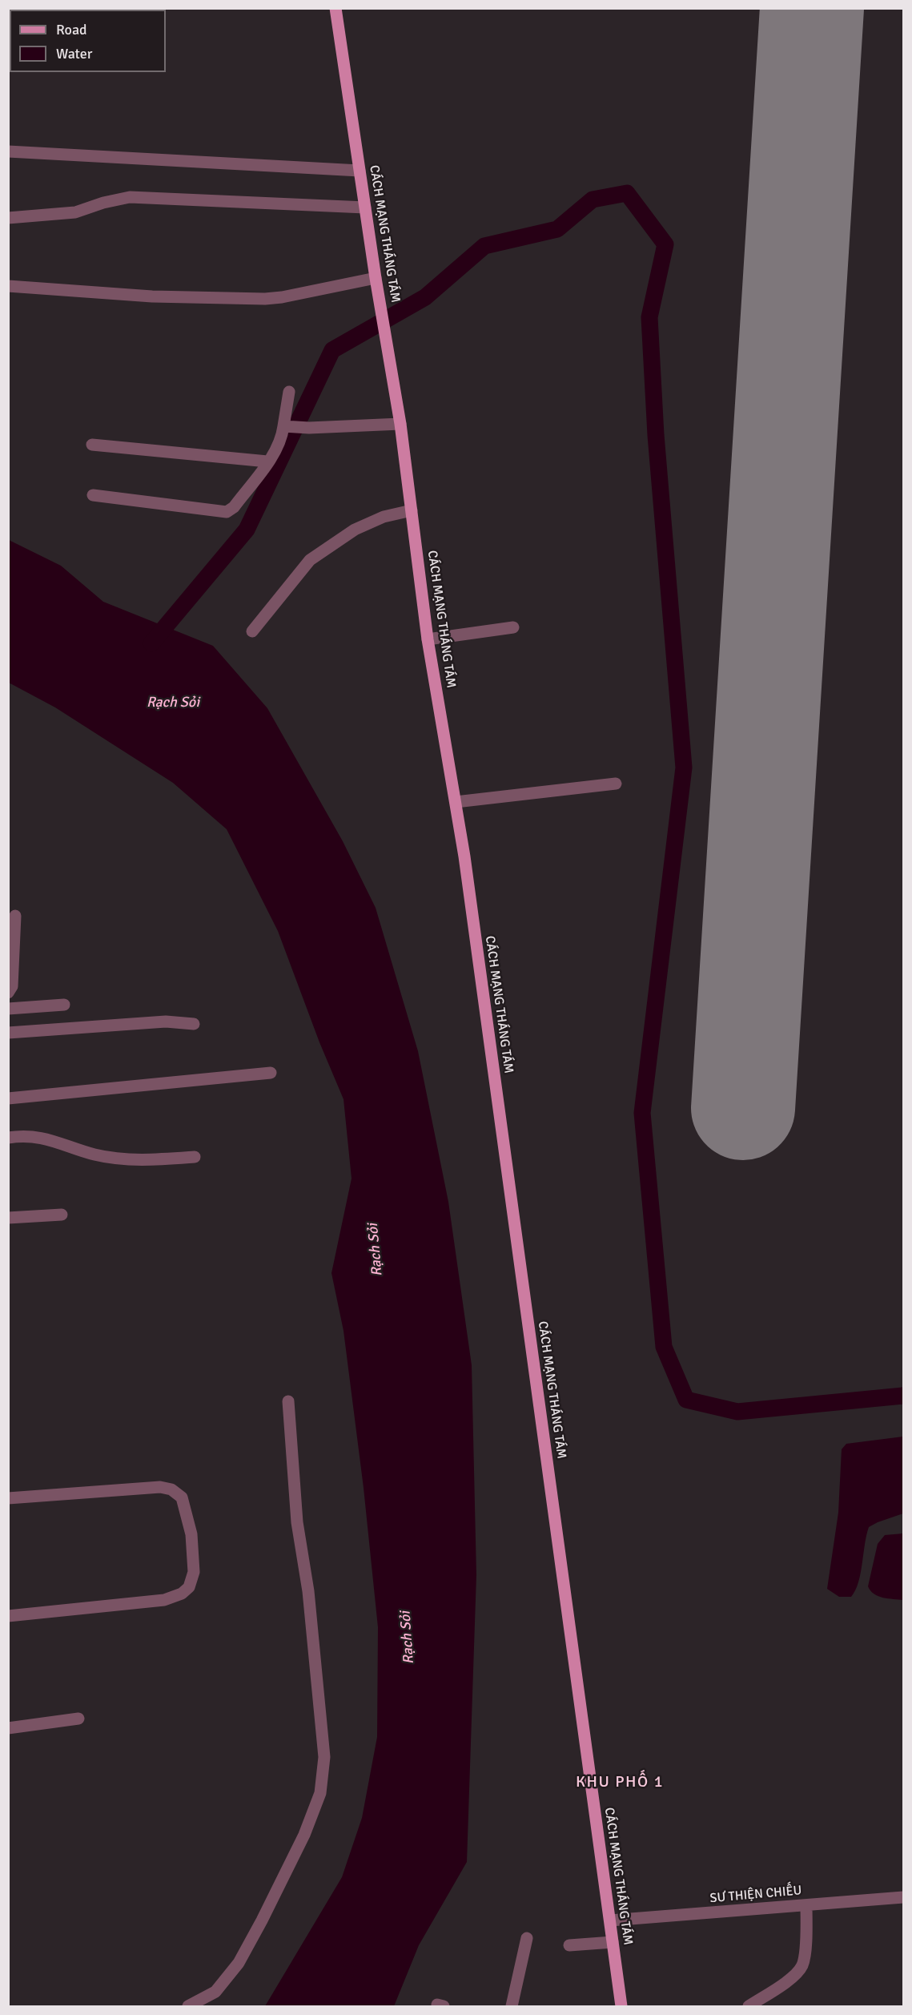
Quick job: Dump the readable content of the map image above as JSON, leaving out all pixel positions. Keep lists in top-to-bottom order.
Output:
{
  "streets": {
    "main road": ["CÁCH MẠNG THÁNG TÁM"],
    "street": ["SƯ THIỆN CHIẾU"]
  },
  "crossings": [
    ["CÁCH MẠNG THÁNG TÁM", "SƯ THIỆN CHIẾU"]
  ],
  "districts": ["KHU PHỐ 1"],
  "water": ["Rạch Sỏi"],
  "legend": ["Road", "Water"]
}
